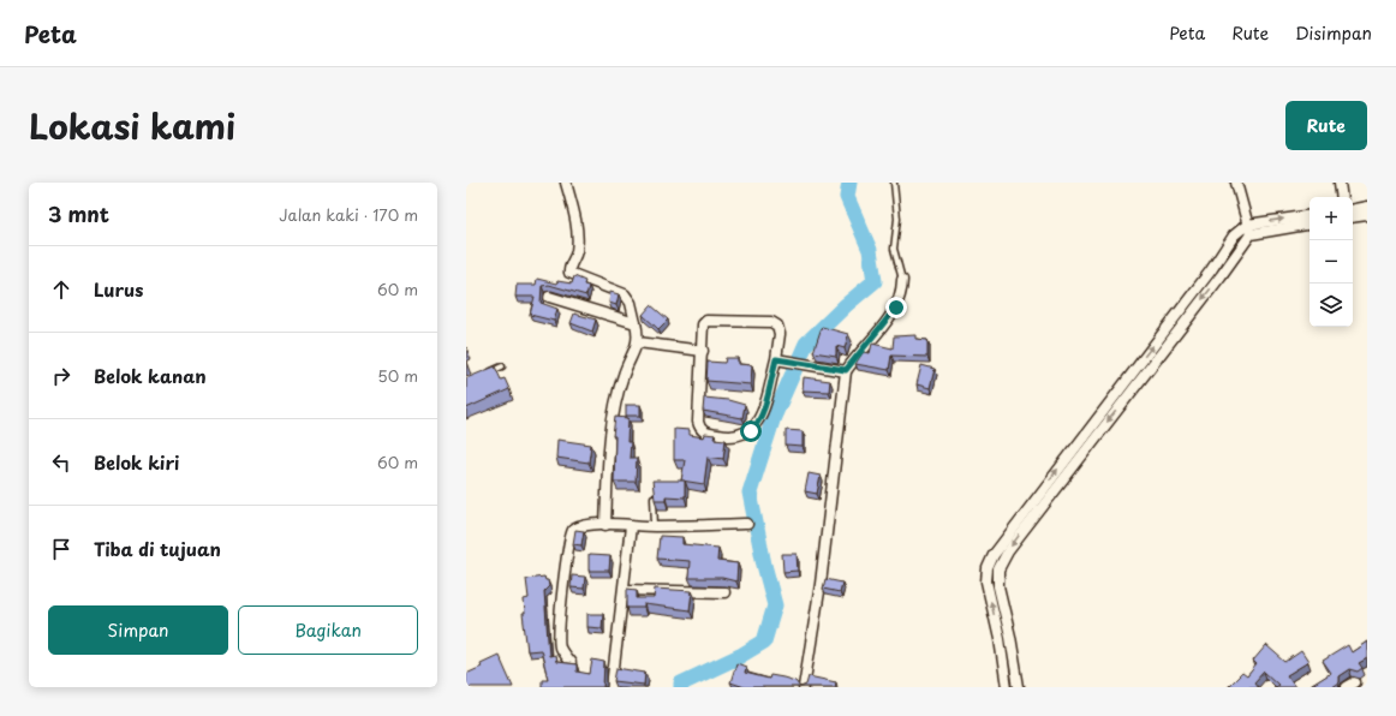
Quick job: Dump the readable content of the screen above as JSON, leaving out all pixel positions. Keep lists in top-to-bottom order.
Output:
{
  "page": {
    "header": "Peta",
    "nav": ["Peta", "Rute", "Disimpan"],
    "title": "Lokasi kami",
    "buttons": [
      "Rute",
      ["Simpan", "Bagikan"]
    ],
    "heading": ["3 mnt", "Jalan kaki · 170 m"],
    "map_buttons": ["+", "−"],
    "list": [
      ["Lurus", "60 m"],
      ["Belok kanan", "50 m"],
      ["Belok kiri", "60 m"],
      "Tiba di tujuan"
    ]
  }
}
